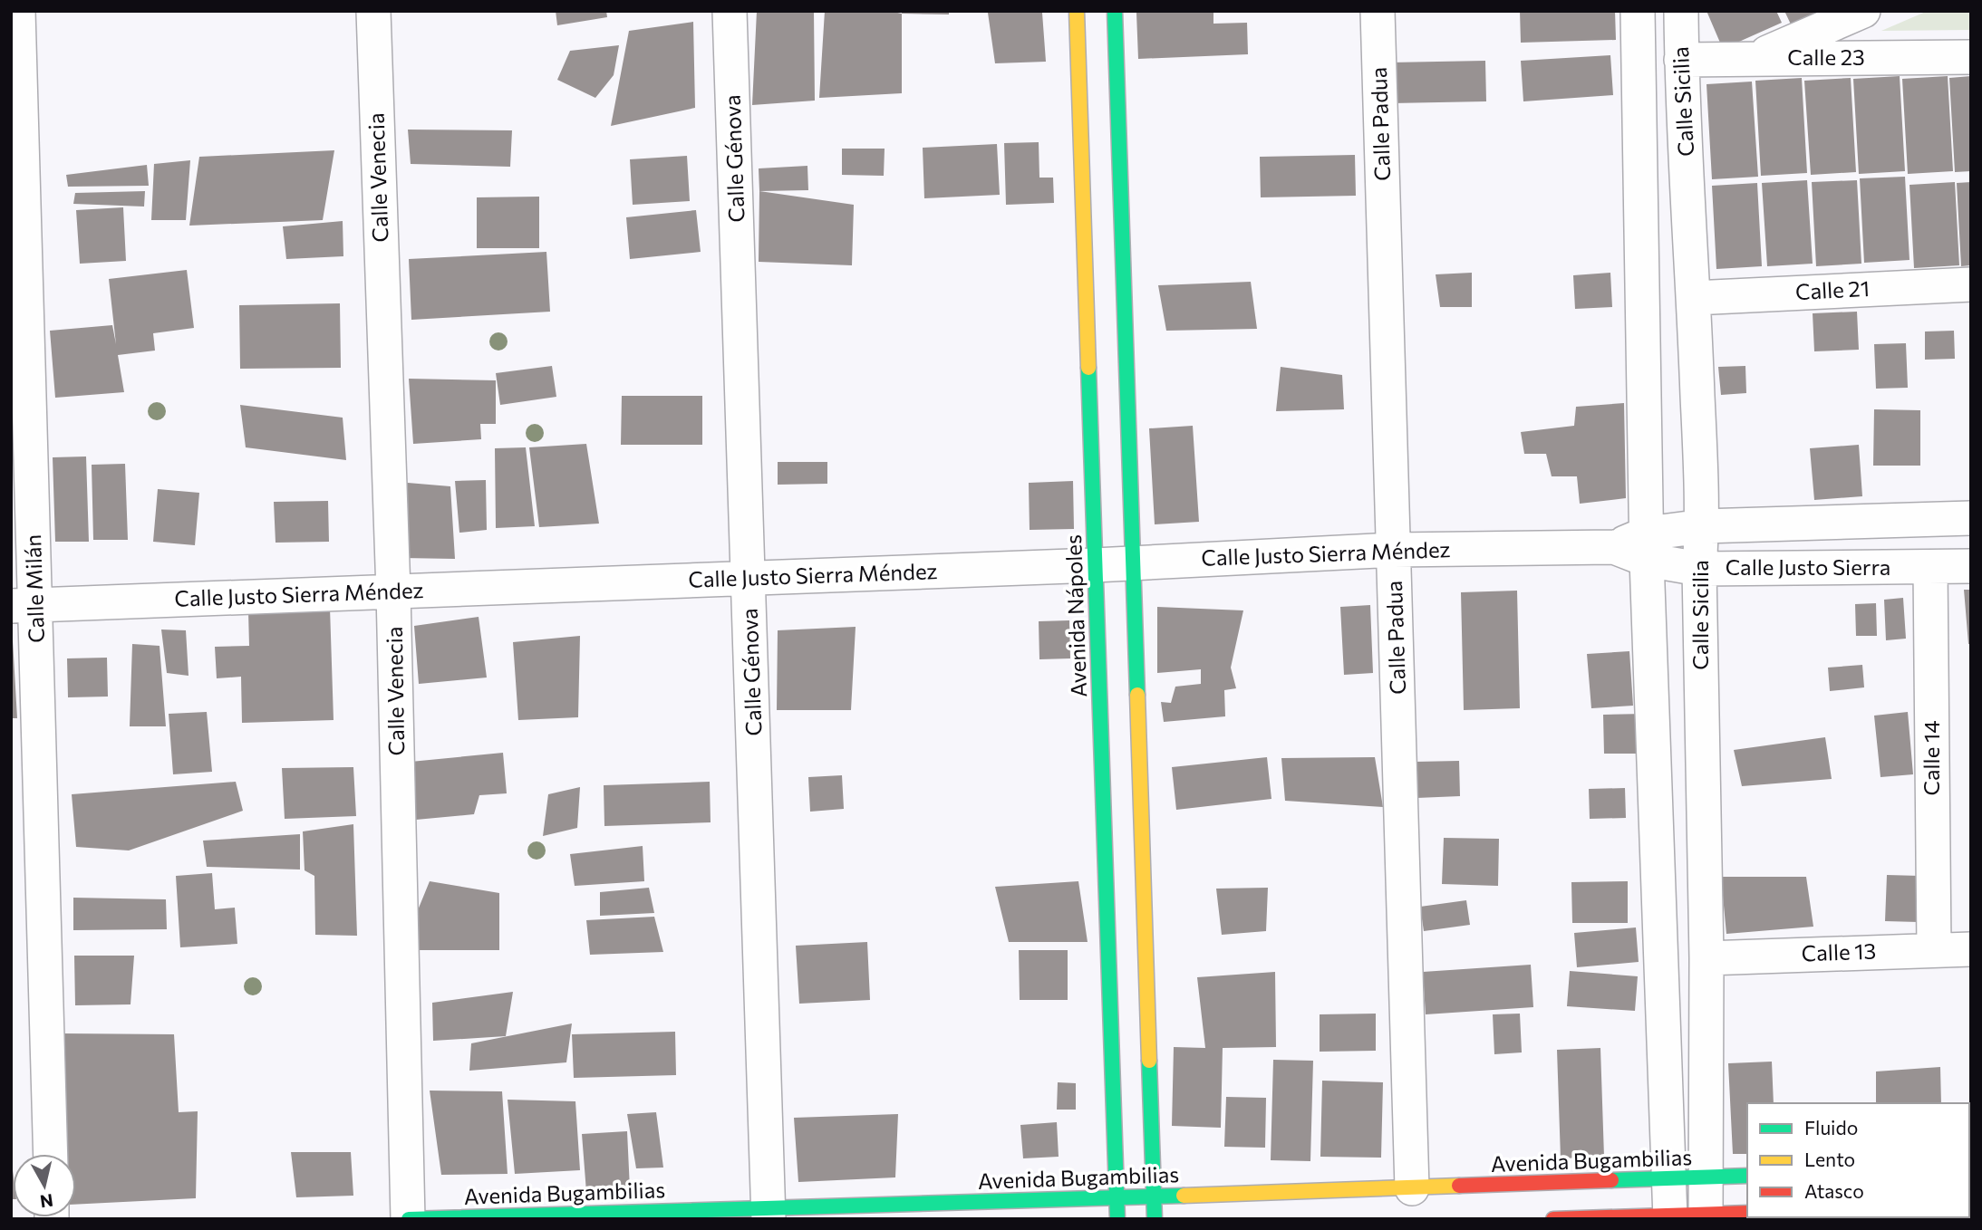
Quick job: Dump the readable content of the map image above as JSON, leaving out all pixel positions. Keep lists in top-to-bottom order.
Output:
{
  "streets": {
    "main road": ["Avenida Nápoles", "Avenida Bugambilias"],
    "street": [
      "Calle 23",
      "Calle Sicilia",
      "Calle Padua",
      "Calle Génova",
      "Calle Venecia",
      "Calle 21",
      "Calle Justo Sierra Méndez",
      "Calle Justo Sierra",
      "Calle Milán",
      "Calle 14",
      "Calle 13"
    ]
  },
  "crossings": [
    ["Calle 23", "Calle Sicilia"],
    ["Calle Sicilia", "Calle 21"],
    ["Calle Sicilia", "Calle Justo Sierra Méndez"],
    ["Calle Sicilia", "Calle Justo Sierra"],
    ["Calle Sicilia", "Calle 13"],
    ["Calle Sicilia", "Avenida Bugambilias"],
    ["Calle Padua", "Calle Justo Sierra Méndez"],
    ["Calle Padua", "Avenida Bugambilias"],
    ["Calle Génova", "Calle Justo Sierra Méndez"],
    ["Calle Génova", "Avenida Bugambilias"],
    ["Calle Venecia", "Calle Justo Sierra Méndez"],
    ["Calle Venecia", "Avenida Bugambilias"],
    ["Calle Justo Sierra Méndez", "Calle Justo Sierra"],
    ["Calle Justo Sierra Méndez", "Calle Milán"],
    ["Calle Justo Sierra Méndez", "Avenida Nápoles"],
    ["Calle Justo Sierra", "Calle 14"],
    ["Avenida Nápoles", "Avenida Bugambilias"],
    ["Calle 14", "Calle 13"]
  ],
  "legend": ["Fluido", "Lento", "Atasco"],
  "north": "bottom"
}
